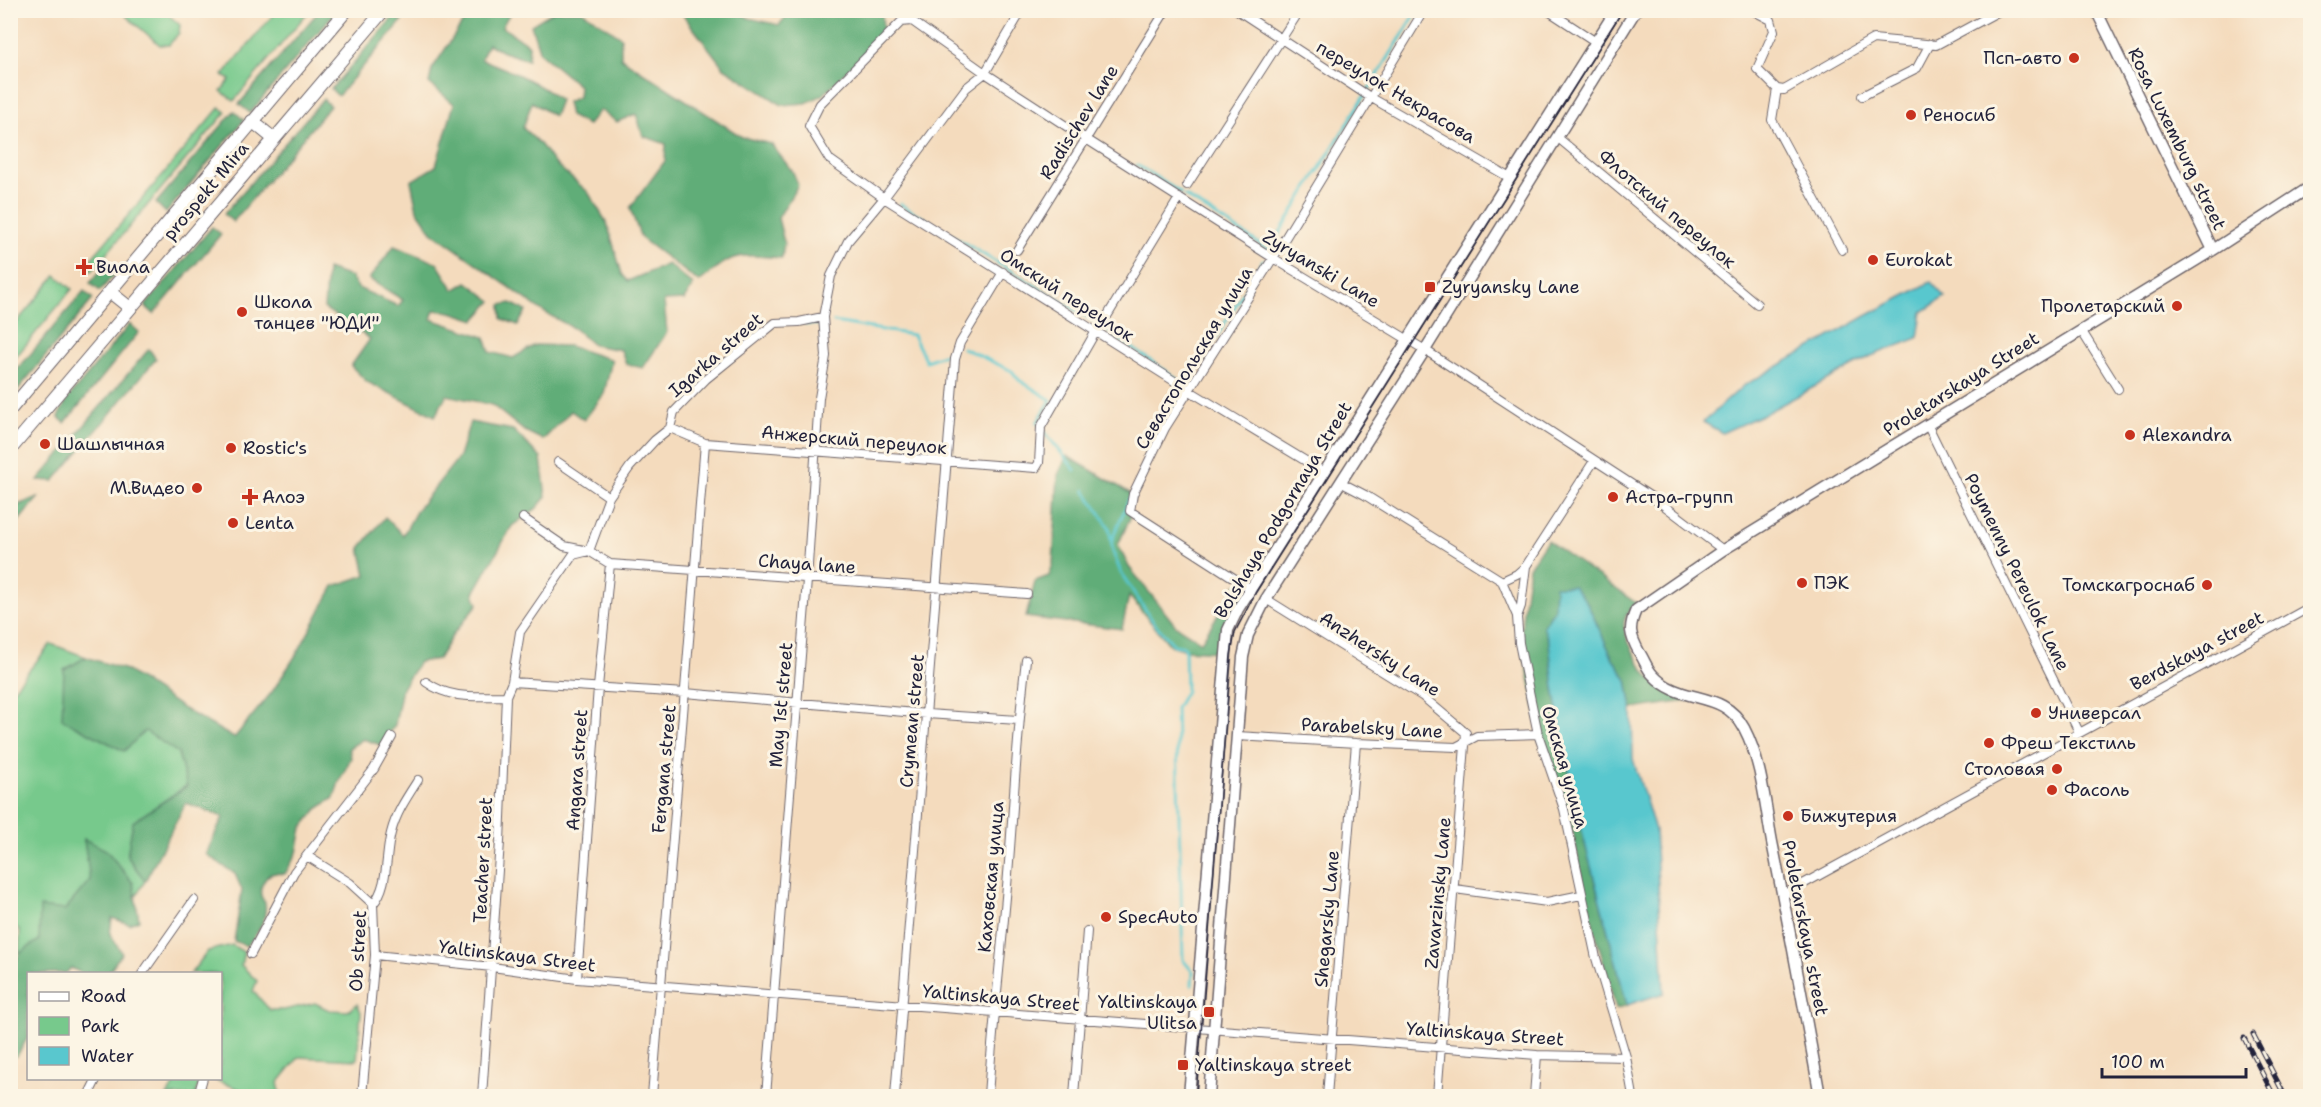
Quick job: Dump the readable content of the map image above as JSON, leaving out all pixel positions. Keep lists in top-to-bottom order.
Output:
{
  "streets": {
    "main road": [
      "Rosa Luxemburg street",
      "prospekt Mira",
      "Proletarskaya Street",
      "Bolshaya Podgornaya Street",
      "Proletarskaya street"
    ],
    "street": [
      "переулок Некрасова",
      "Radischev lane",
      "Флотский переулок",
      "Zyryanski Lane",
      "Омский переулок",
      "Igarka street",
      "Севастопольская улица",
      "Анжерский переулок",
      "Chaya lane",
      "Poymenny Pereulok Lane",
      "Berdskaya street",
      "Anzhersky Lane",
      "May 1st street",
      "Crymean street",
      "Parabelsky Lane",
      "Омская улица",
      "Fergana street",
      "Angara street",
      "Teacher street",
      "Каховская улица",
      "Zavarzinsky Lane",
      "Shegarsky Lane",
      "Ob street",
      "Yaltinskaya Street"
    ]
  },
  "crossings": [
    ["переулок Некрасова", "Севастопольская улица"],
    ["переулок Некрасова", "Bolshaya Podgornaya Street"],
    ["Radischev lane", "Zyryanski Lane"],
    ["Rosa Luxemburg street", "Proletarskaya Street"],
    ["Флотский переулок", "Bolshaya Podgornaya Street"],
    ["Zyryanski Lane", "Омский переулок"],
    ["Zyryanski Lane", "Севастопольская улица"],
    ["Zyryanski Lane", "Proletarskaya Street"],
    ["Zyryanski Lane", "Bolshaya Podgornaya Street"],
    ["Zyryanski Lane", "Омская улица"],
    ["Омский переулок", "Севастопольская улица"],
    ["Омский переулок", "Анжерский переулок"],
    ["Омский переулок", "Bolshaya Podgornaya Street"],
    ["Омский переулок", "Crymean street"],
    ["Igarka street", "Анжерский переулок"],
    ["Igarka street", "Chaya lane"],
    ["Igarka street", "May 1st street"],
    ["Севастопольская улица", "Bolshaya Podgornaya Street"],
    ["Proletarskaya Street", "Poymenny Pereulok Lane"],
    ["Proletarskaya Street", "Berdskaya street"],
    ["Proletarskaya Street", "Proletarskaya street"],
    ["Анжерский переулок", "May 1st street"],
    ["Анжерский переулок", "Crymean street"],
    ["Анжерский переулок", "Fergana street"],
    ["Bolshaya Podgornaya Street", "Anzhersky Lane"],
    ["Bolshaya Podgornaya Street", "Parabelsky Lane"],
    ["Bolshaya Podgornaya Street", "Yaltinskaya Street"],
    ["Chaya lane", "May 1st street"],
    ["Chaya lane", "Crymean street"],
    ["Chaya lane", "Fergana street"],
    ["Chaya lane", "Angara street"],
    ["Poymenny Pereulok Lane", "Berdskaya street"],
    ["Berdskaya street", "Proletarskaya street"],
    ["Anzhersky Lane", "Parabelsky Lane"],
    ["Anzhersky Lane", "Zavarzinsky Lane"],
    ["May 1st street", "Yaltinskaya Street"],
    ["Crymean street", "Yaltinskaya Street"],
    ["Parabelsky Lane", "Омская улица"],
    ["Parabelsky Lane", "Zavarzinsky Lane"],
    ["Parabelsky Lane", "Shegarsky Lane"],
    ["Омская улица", "Yaltinskaya Street"],
    ["Fergana street", "Yaltinskaya Street"],
    ["Angara street", "Yaltinskaya Street"],
    ["Teacher street", "Yaltinskaya Street"],
    ["Каховская улица", "Yaltinskaya Street"],
    ["Zavarzinsky Lane", "Yaltinskaya Street"],
    ["Shegarsky Lane", "Yaltinskaya Street"],
    ["Ob street", "Yaltinskaya Street"]
  ],
  "places": {
    "other": [
      "Псп-авто",
      "Реносиб",
      "Eurokat",
      "Пролетарский",
      "Школа танцев \"ЮДИ\"",
      "Alexandra",
      "Шашлычная",
      "Rostic's",
      "М.Видео",
      "Астра-групп",
      "Lenta",
      "ПЭК",
      "Томскагроснаб",
      "Универсал",
      "Фреш Текстиль",
      "Столовая",
      "Фасоль",
      "Бижутерия",
      "SpecAuto"
    ],
    "health": ["Виола", "Алоэ"],
    "transit": ["Zyryansky Lane", "Yaltinskaya Ulitsa", "Yaltinskaya street"]
  },
  "legend": ["Road", "Park", "Water"],
  "scale_bar": "100 m"
}
